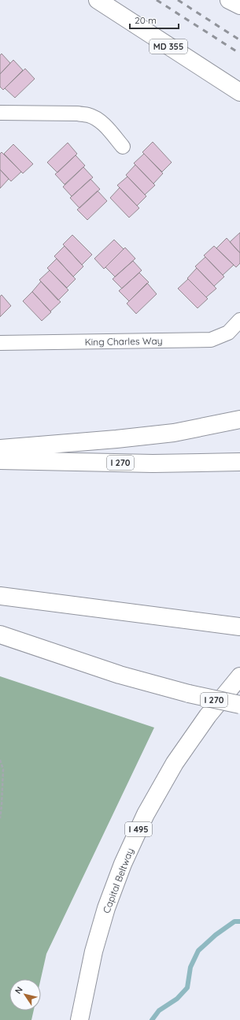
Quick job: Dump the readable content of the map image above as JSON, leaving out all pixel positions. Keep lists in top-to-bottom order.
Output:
{
  "streets": {
    "main road": [
      "MD 355",
      "I 270",
      "I 495",
      "Capital Beltway"
    ],
    "street": ["King Charles Way"]
  },
  "scale_bar": "20 m",
  "north": "top left"
}
